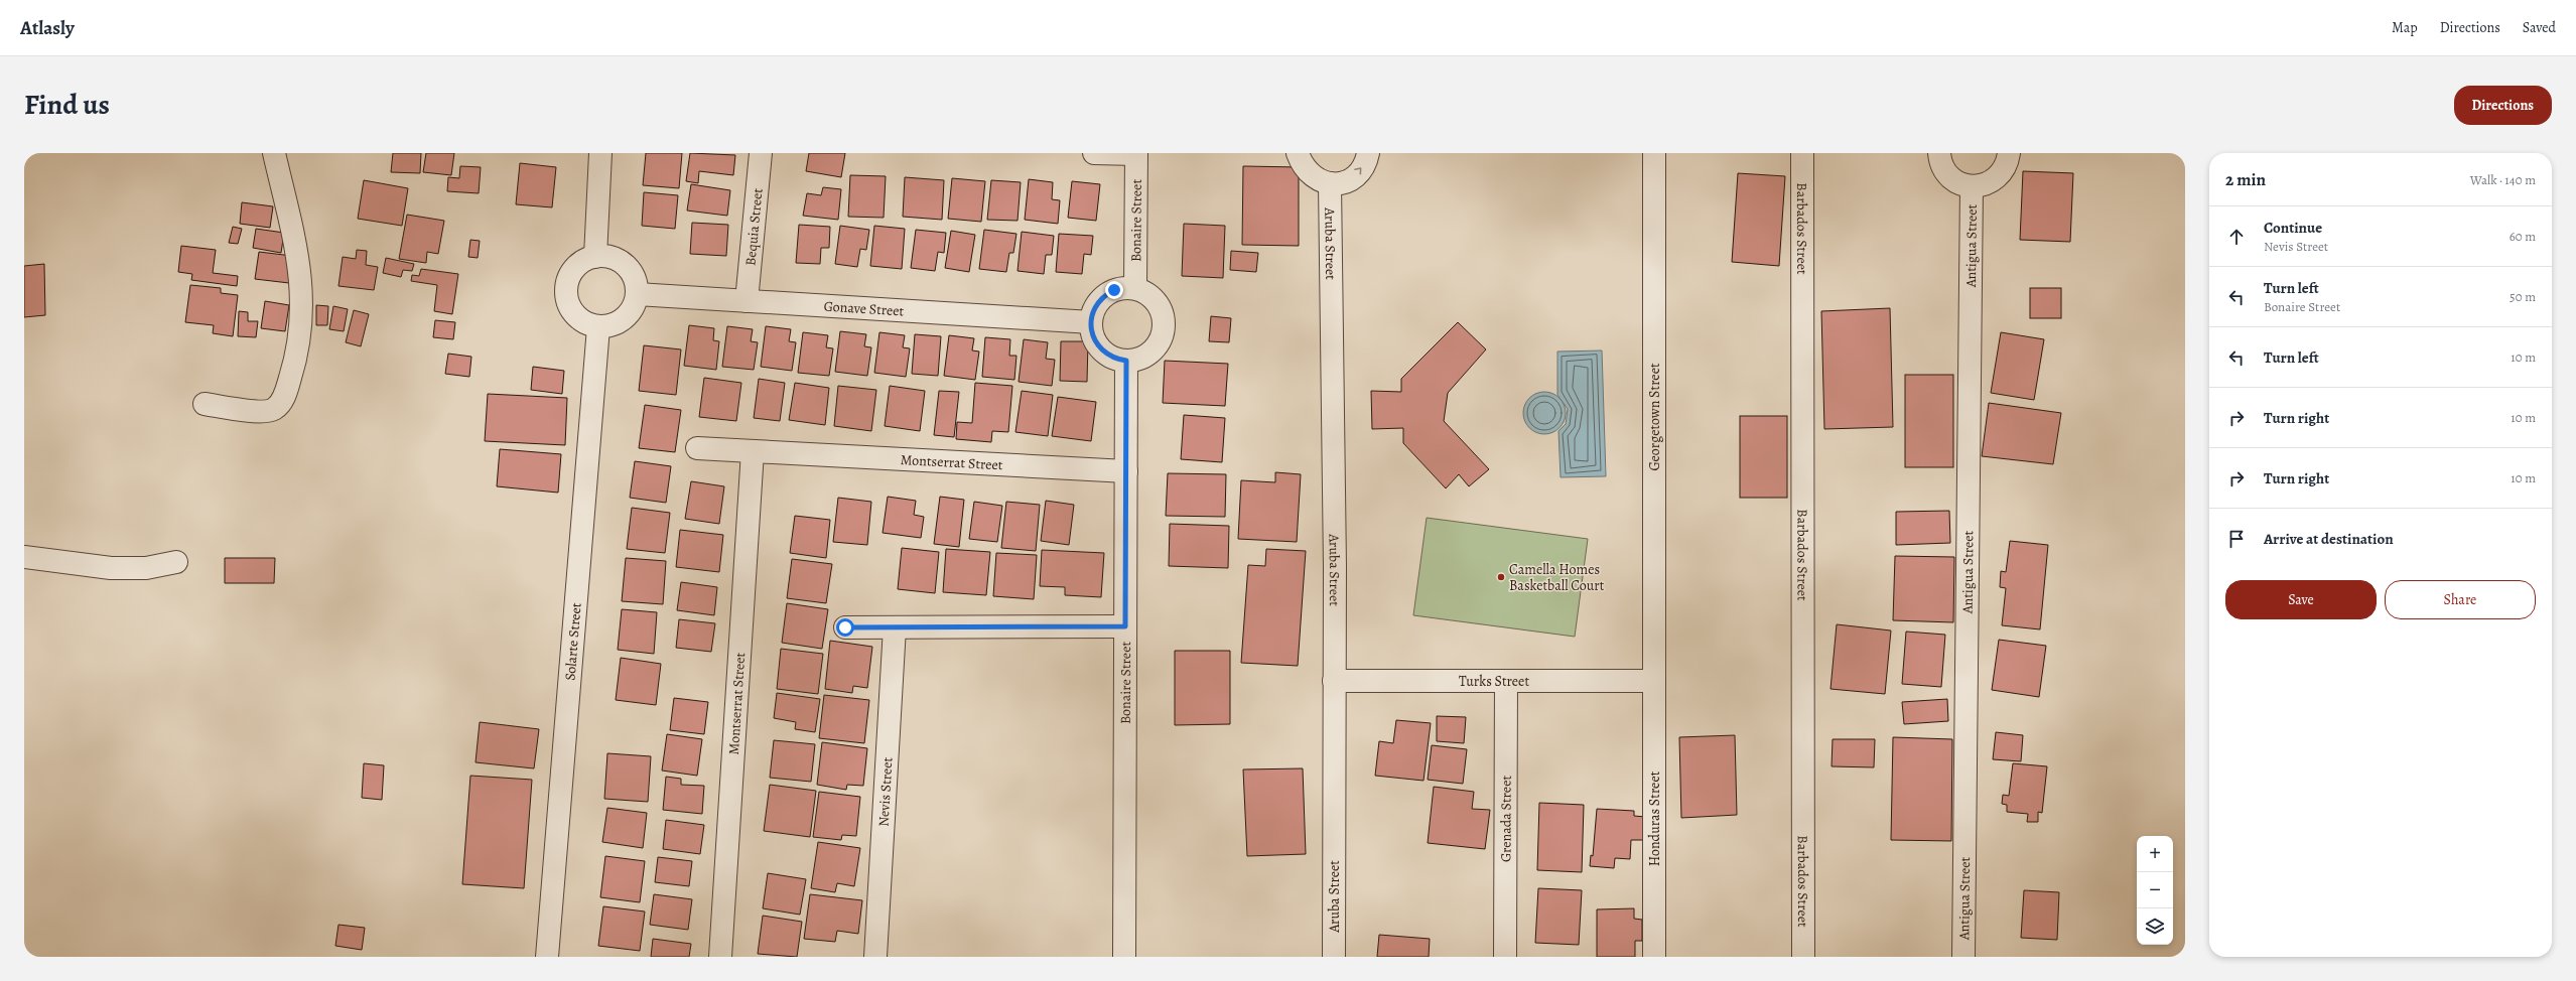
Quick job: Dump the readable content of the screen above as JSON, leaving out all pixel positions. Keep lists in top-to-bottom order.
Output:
{
  "streets": {
    "street": [
      "Bonaire Street",
      "Bequia Street",
      "Barbados Street",
      "Aruba Street",
      "Antigua Street",
      "Gonave Street",
      "Georgetown Street",
      "Montserrat Street",
      "Solarte Street",
      "Turks Street",
      "Nevis Street",
      "Grenada Street",
      "Honduras Street"
    ]
  },
  "crossings": [
    ["Bonaire Street", "Gonave Street"],
    ["Bonaire Street", "Montserrat Street"],
    ["Bequia Street", "Gonave Street"],
    ["Aruba Street", "Turks Street"],
    ["Gonave Street", "Solarte Street"],
    ["Georgetown Street", "Turks Street"],
    ["Georgetown Street", "Honduras Street"],
    ["Turks Street", "Grenada Street"],
    ["Turks Street", "Honduras Street"]
  ],
  "places": ["Camella Homes Basketball Court"],
  "page": {
    "header": "Atlasly",
    "nav": ["Map", "Directions", "Saved"],
    "title": "Find us",
    "buttons": [
      "Directions",
      ["Save", "Share"]
    ],
    "heading": ["2 min", "Walk · 140 m"],
    "list": [
      ["Continue", "Nevis Street", "60 m"],
      ["Turn left", "Bonaire Street", "50 m"],
      ["Turn left", "10 m"],
      ["Turn right", "10 m"],
      ["Turn right", "10 m"],
      "Arrive at destination"
    ],
    "map_buttons": ["+", "−"]
  }
}
